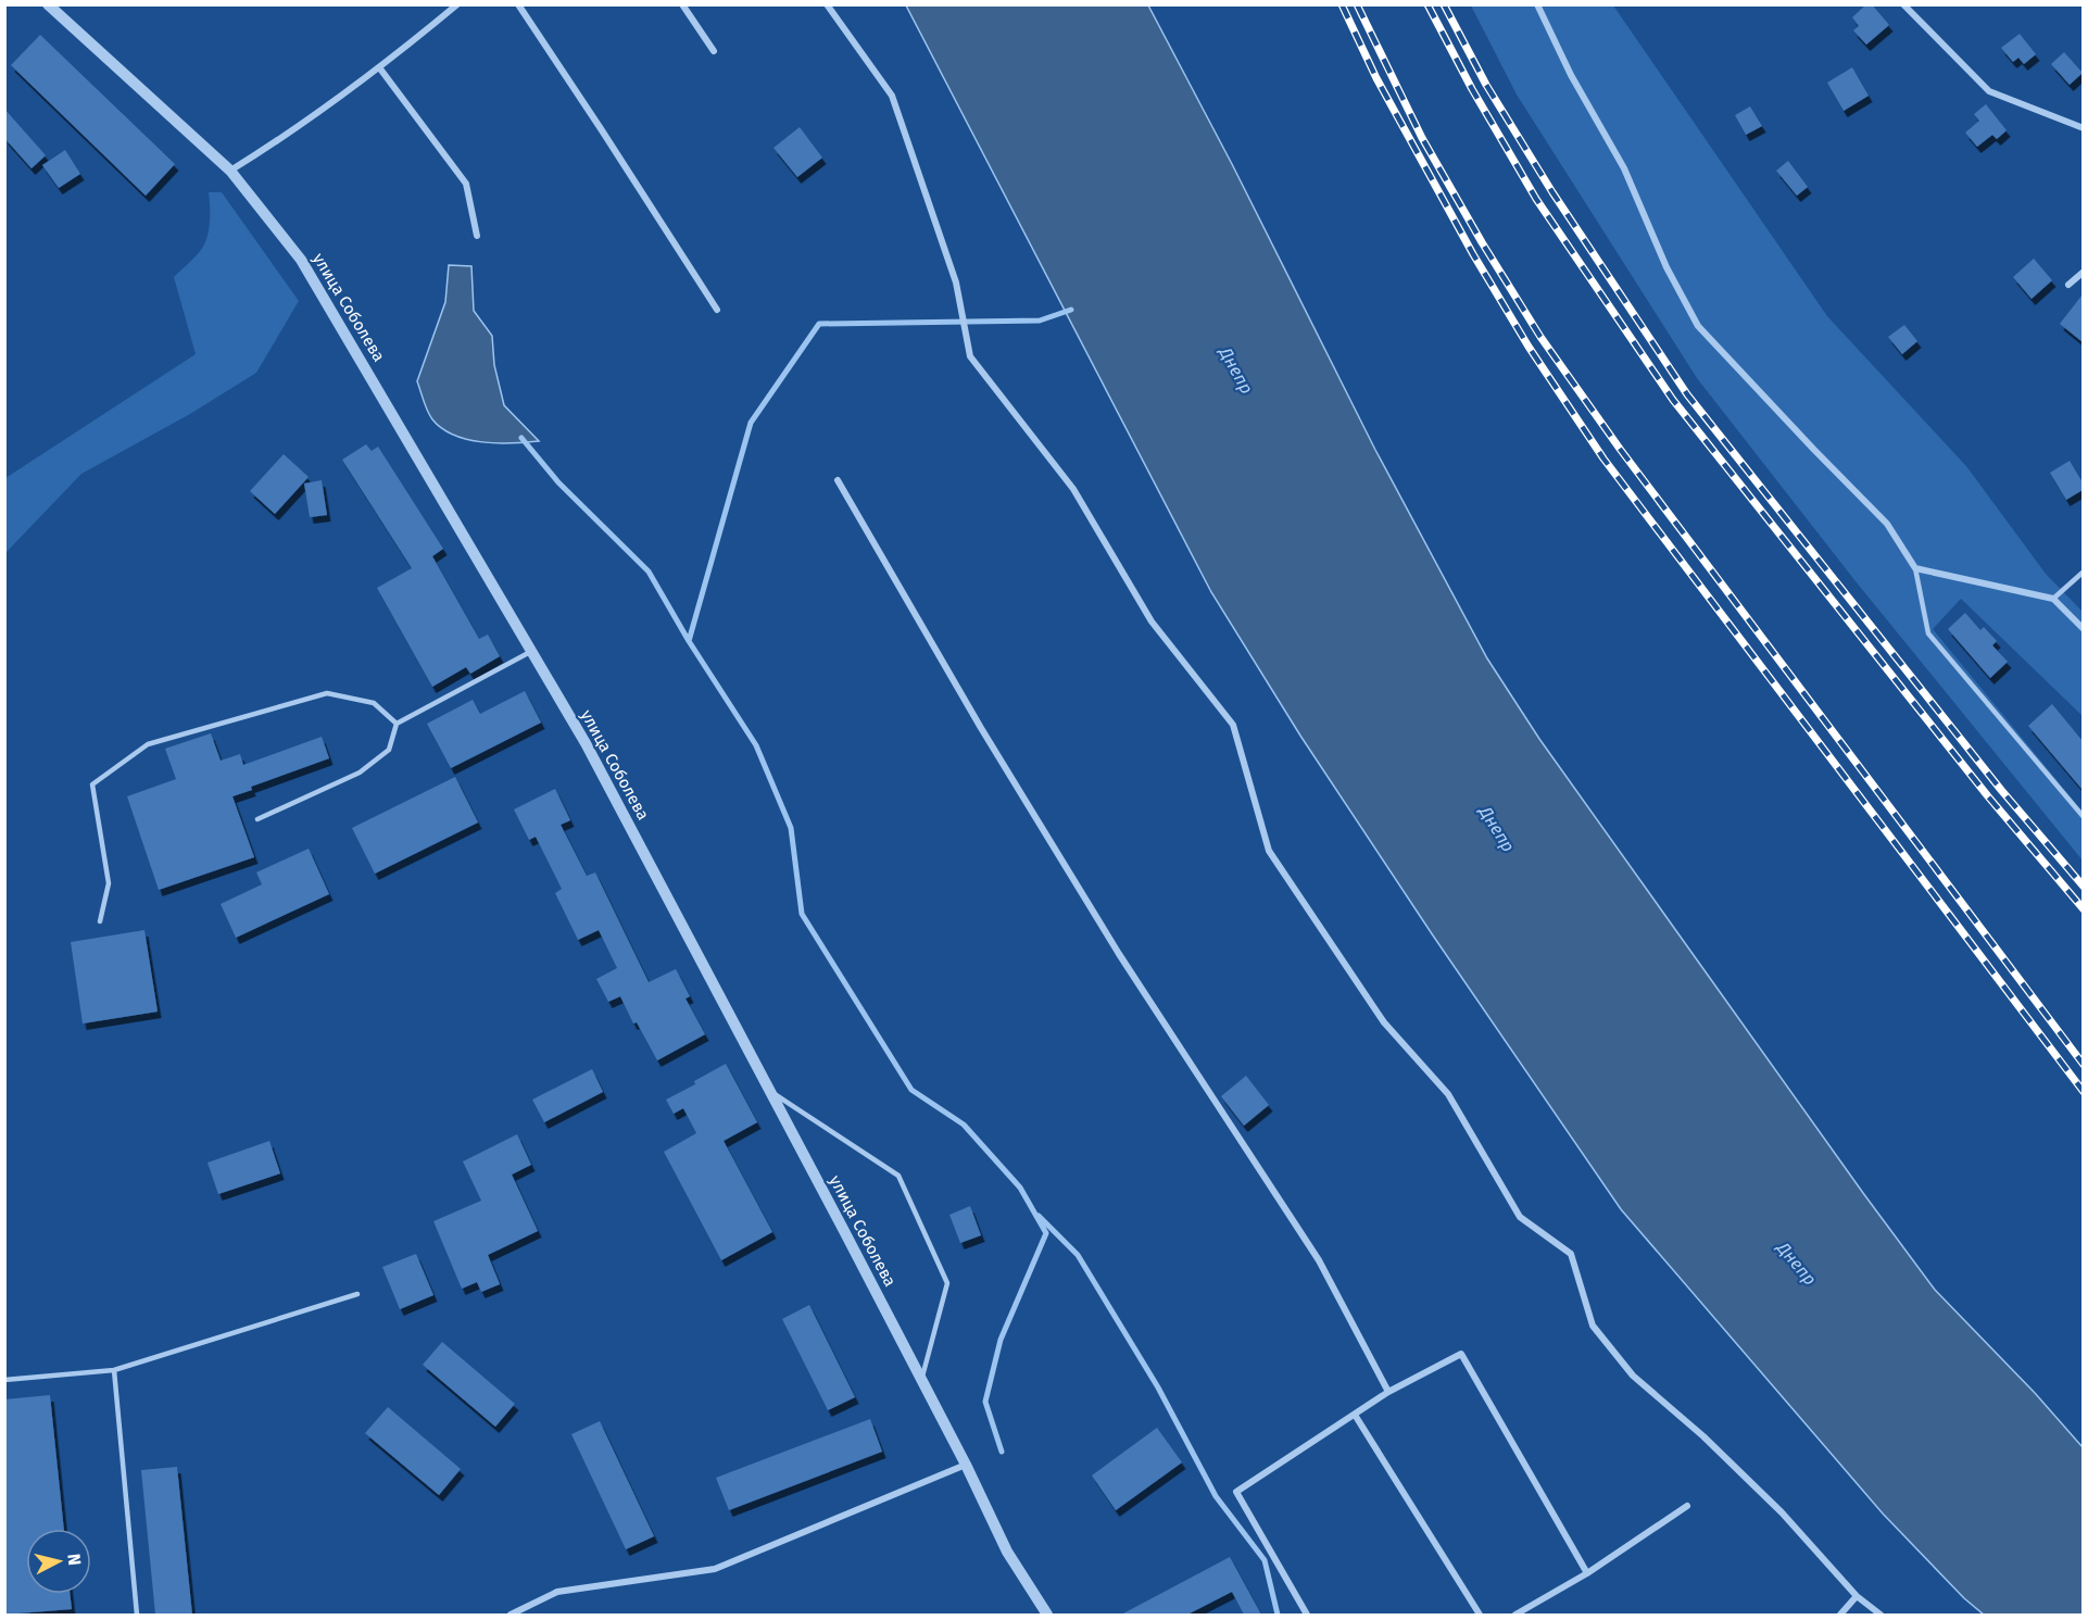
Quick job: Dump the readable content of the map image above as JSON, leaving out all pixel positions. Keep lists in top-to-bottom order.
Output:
{
  "streets": {
    "street": ["улица Соболева"]
  },
  "water": ["Днепр"],
  "north": "right"
}
